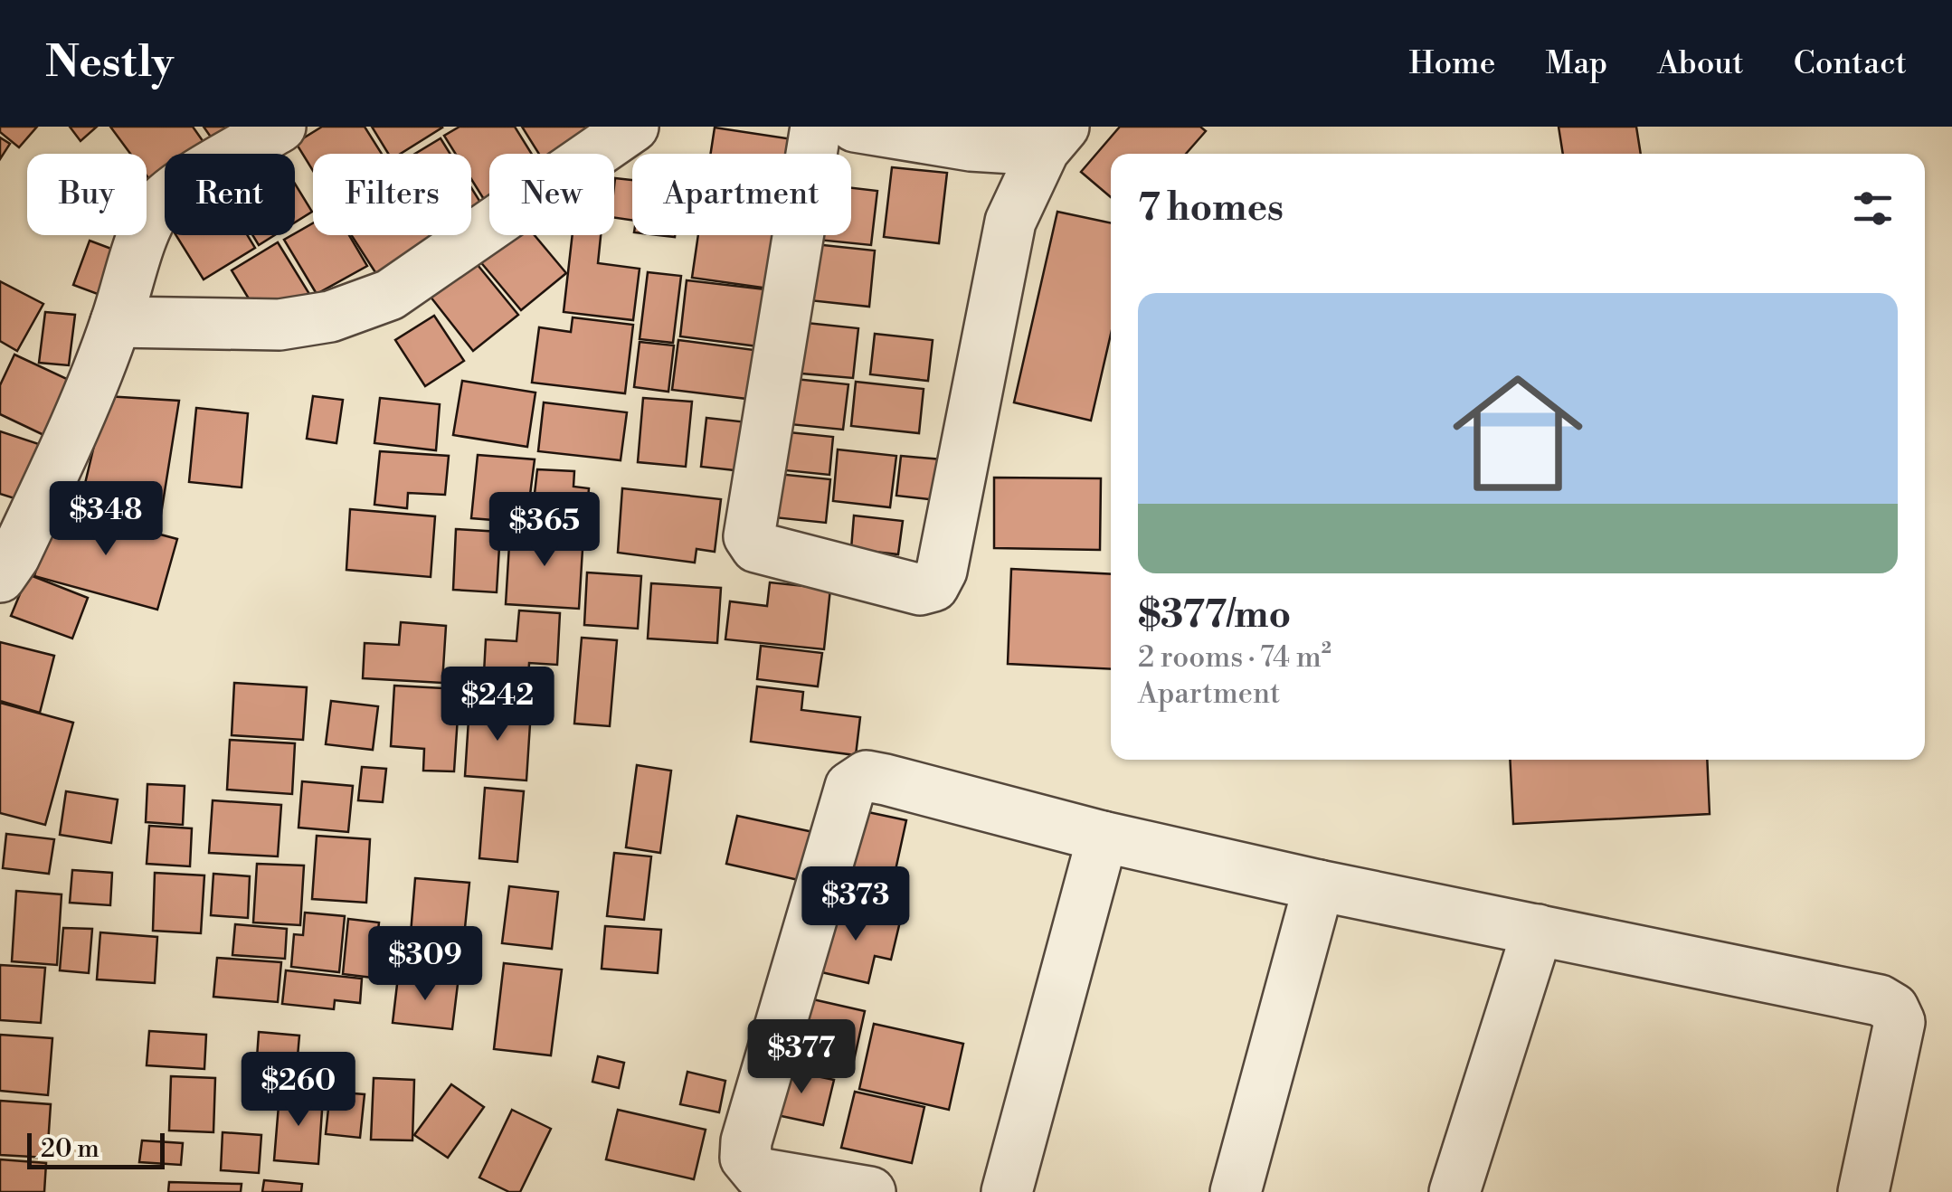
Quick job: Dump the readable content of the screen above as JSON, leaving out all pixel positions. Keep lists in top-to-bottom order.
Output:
{
  "scale_bar": "20 m",
  "page": {
    "header": "Nestly",
    "nav": [
      "Home",
      "Map",
      "About",
      "Contact"
    ],
    "chip": [
      "Buy",
      "Rent",
      "Filters",
      "New",
      "Apartment"
    ],
    "heading": "7 homes",
    "list": [
      {
        "name": "$377/mo",
        "note": "2 rooms · 74 m² · Apartment"
      }
    ],
    "price": [
      "$348",
      "$365",
      "$242",
      "$373",
      "$309",
      "$377",
      "$260"
    ],
    "scale": "20 m"
  }
}
